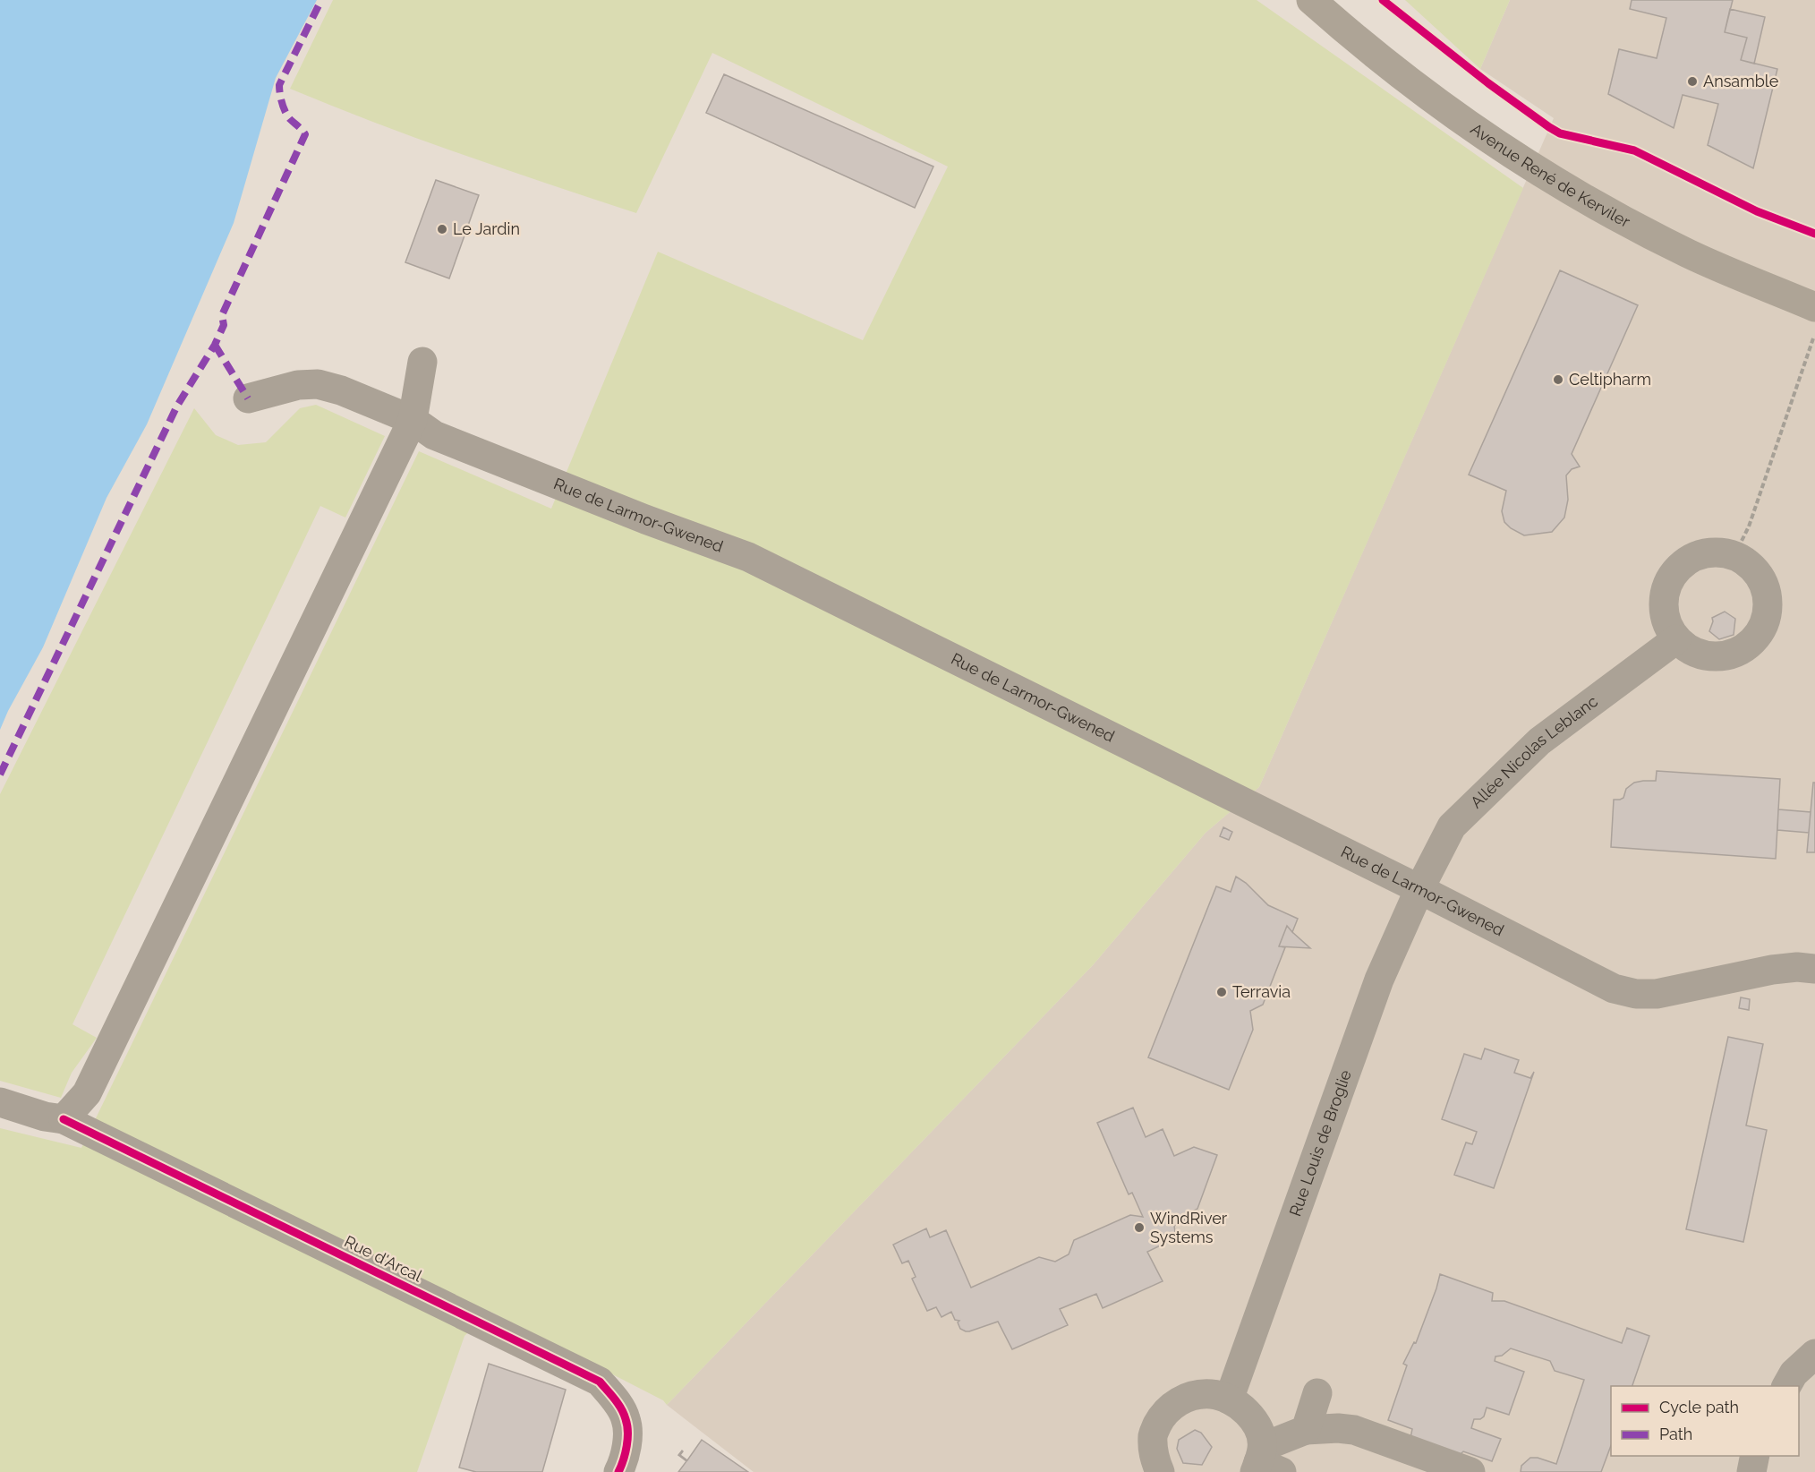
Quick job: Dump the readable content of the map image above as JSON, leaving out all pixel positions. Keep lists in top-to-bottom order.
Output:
{
  "streets": {
    "main road": ["Avenue René de Kerviler"],
    "street": [
      "Rue de Larmor-Gwened",
      "Allée Nicolas Leblanc",
      "Rue Louis de Broglie",
      "Rue d'Arcal"
    ]
  },
  "crossings": [
    ["Rue de Larmor-Gwened", "Allée Nicolas Leblanc"],
    ["Rue de Larmor-Gwened", "Rue Louis de Broglie"],
    ["Allée Nicolas Leblanc", "Rue Louis de Broglie"]
  ],
  "places": [
    "Ansamble",
    "Le Jardin",
    "Celtipharm",
    "Terravia",
    "WindRiver Systems"
  ],
  "legend": ["Cycle path", "Path"]
}
